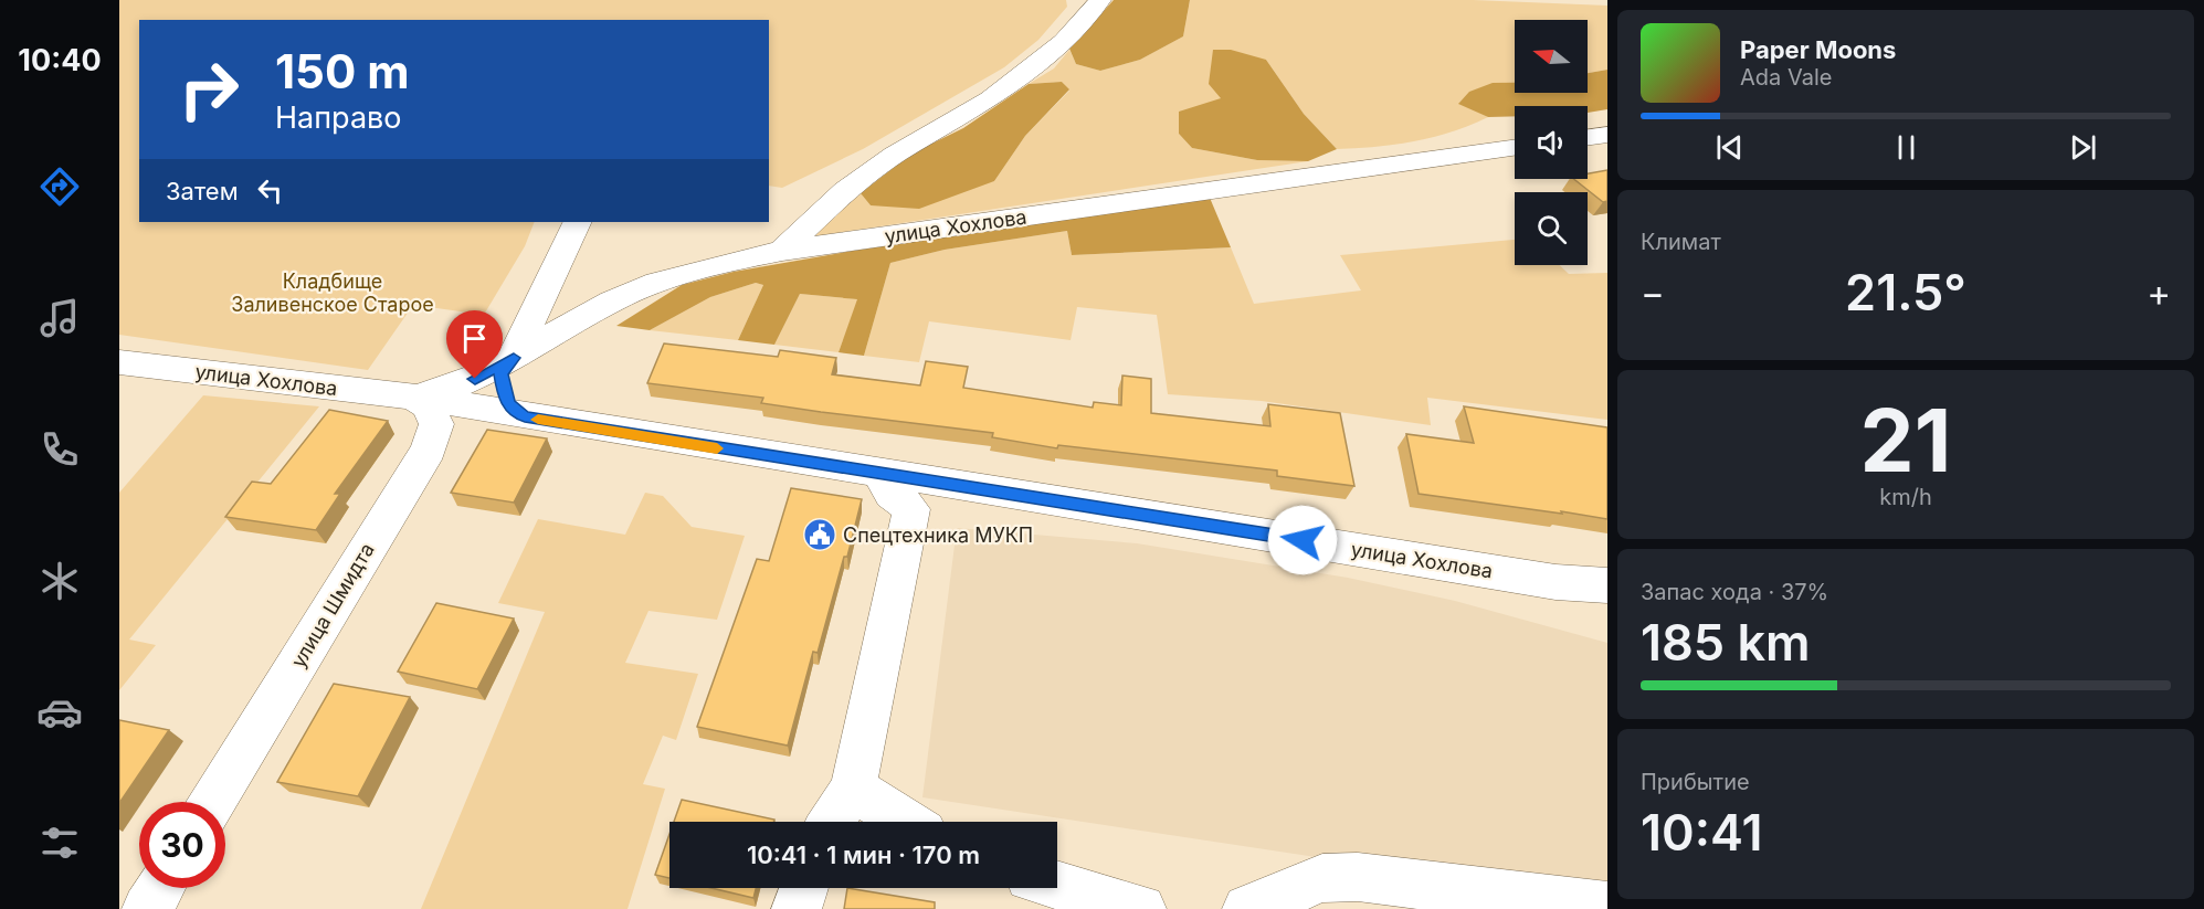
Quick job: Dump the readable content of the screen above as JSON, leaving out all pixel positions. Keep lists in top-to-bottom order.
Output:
{
  "streets": {
    "street": ["улица Хохлова", "улица Шмидта"]
  },
  "crossings": [
    ["улица Хохлова", "улица Шмидта"]
  ],
  "parks": ["Кладбище Заливенское Старое"],
  "places": {
    "public building": ["Спецтехника МУКП"]
  },
  "north": "left",
  "page": {
    "tabs": "10:40",
    "turn": ["150 m", "Направо"],
    "song": ["Paper Moons", "Ada Vale"],
    "then": "Затем",
    "tile": [
      "Климат",
      ["21", "km/h"],
      ["Запас хода · 37%", "185 km"],
      ["Прибытие", "10:41"]
    ],
    "heat": ["−", "21.5°", "+"],
    "limit": "30",
    "trip": "10:41 · 1 мин · 170 m"
  }
}
